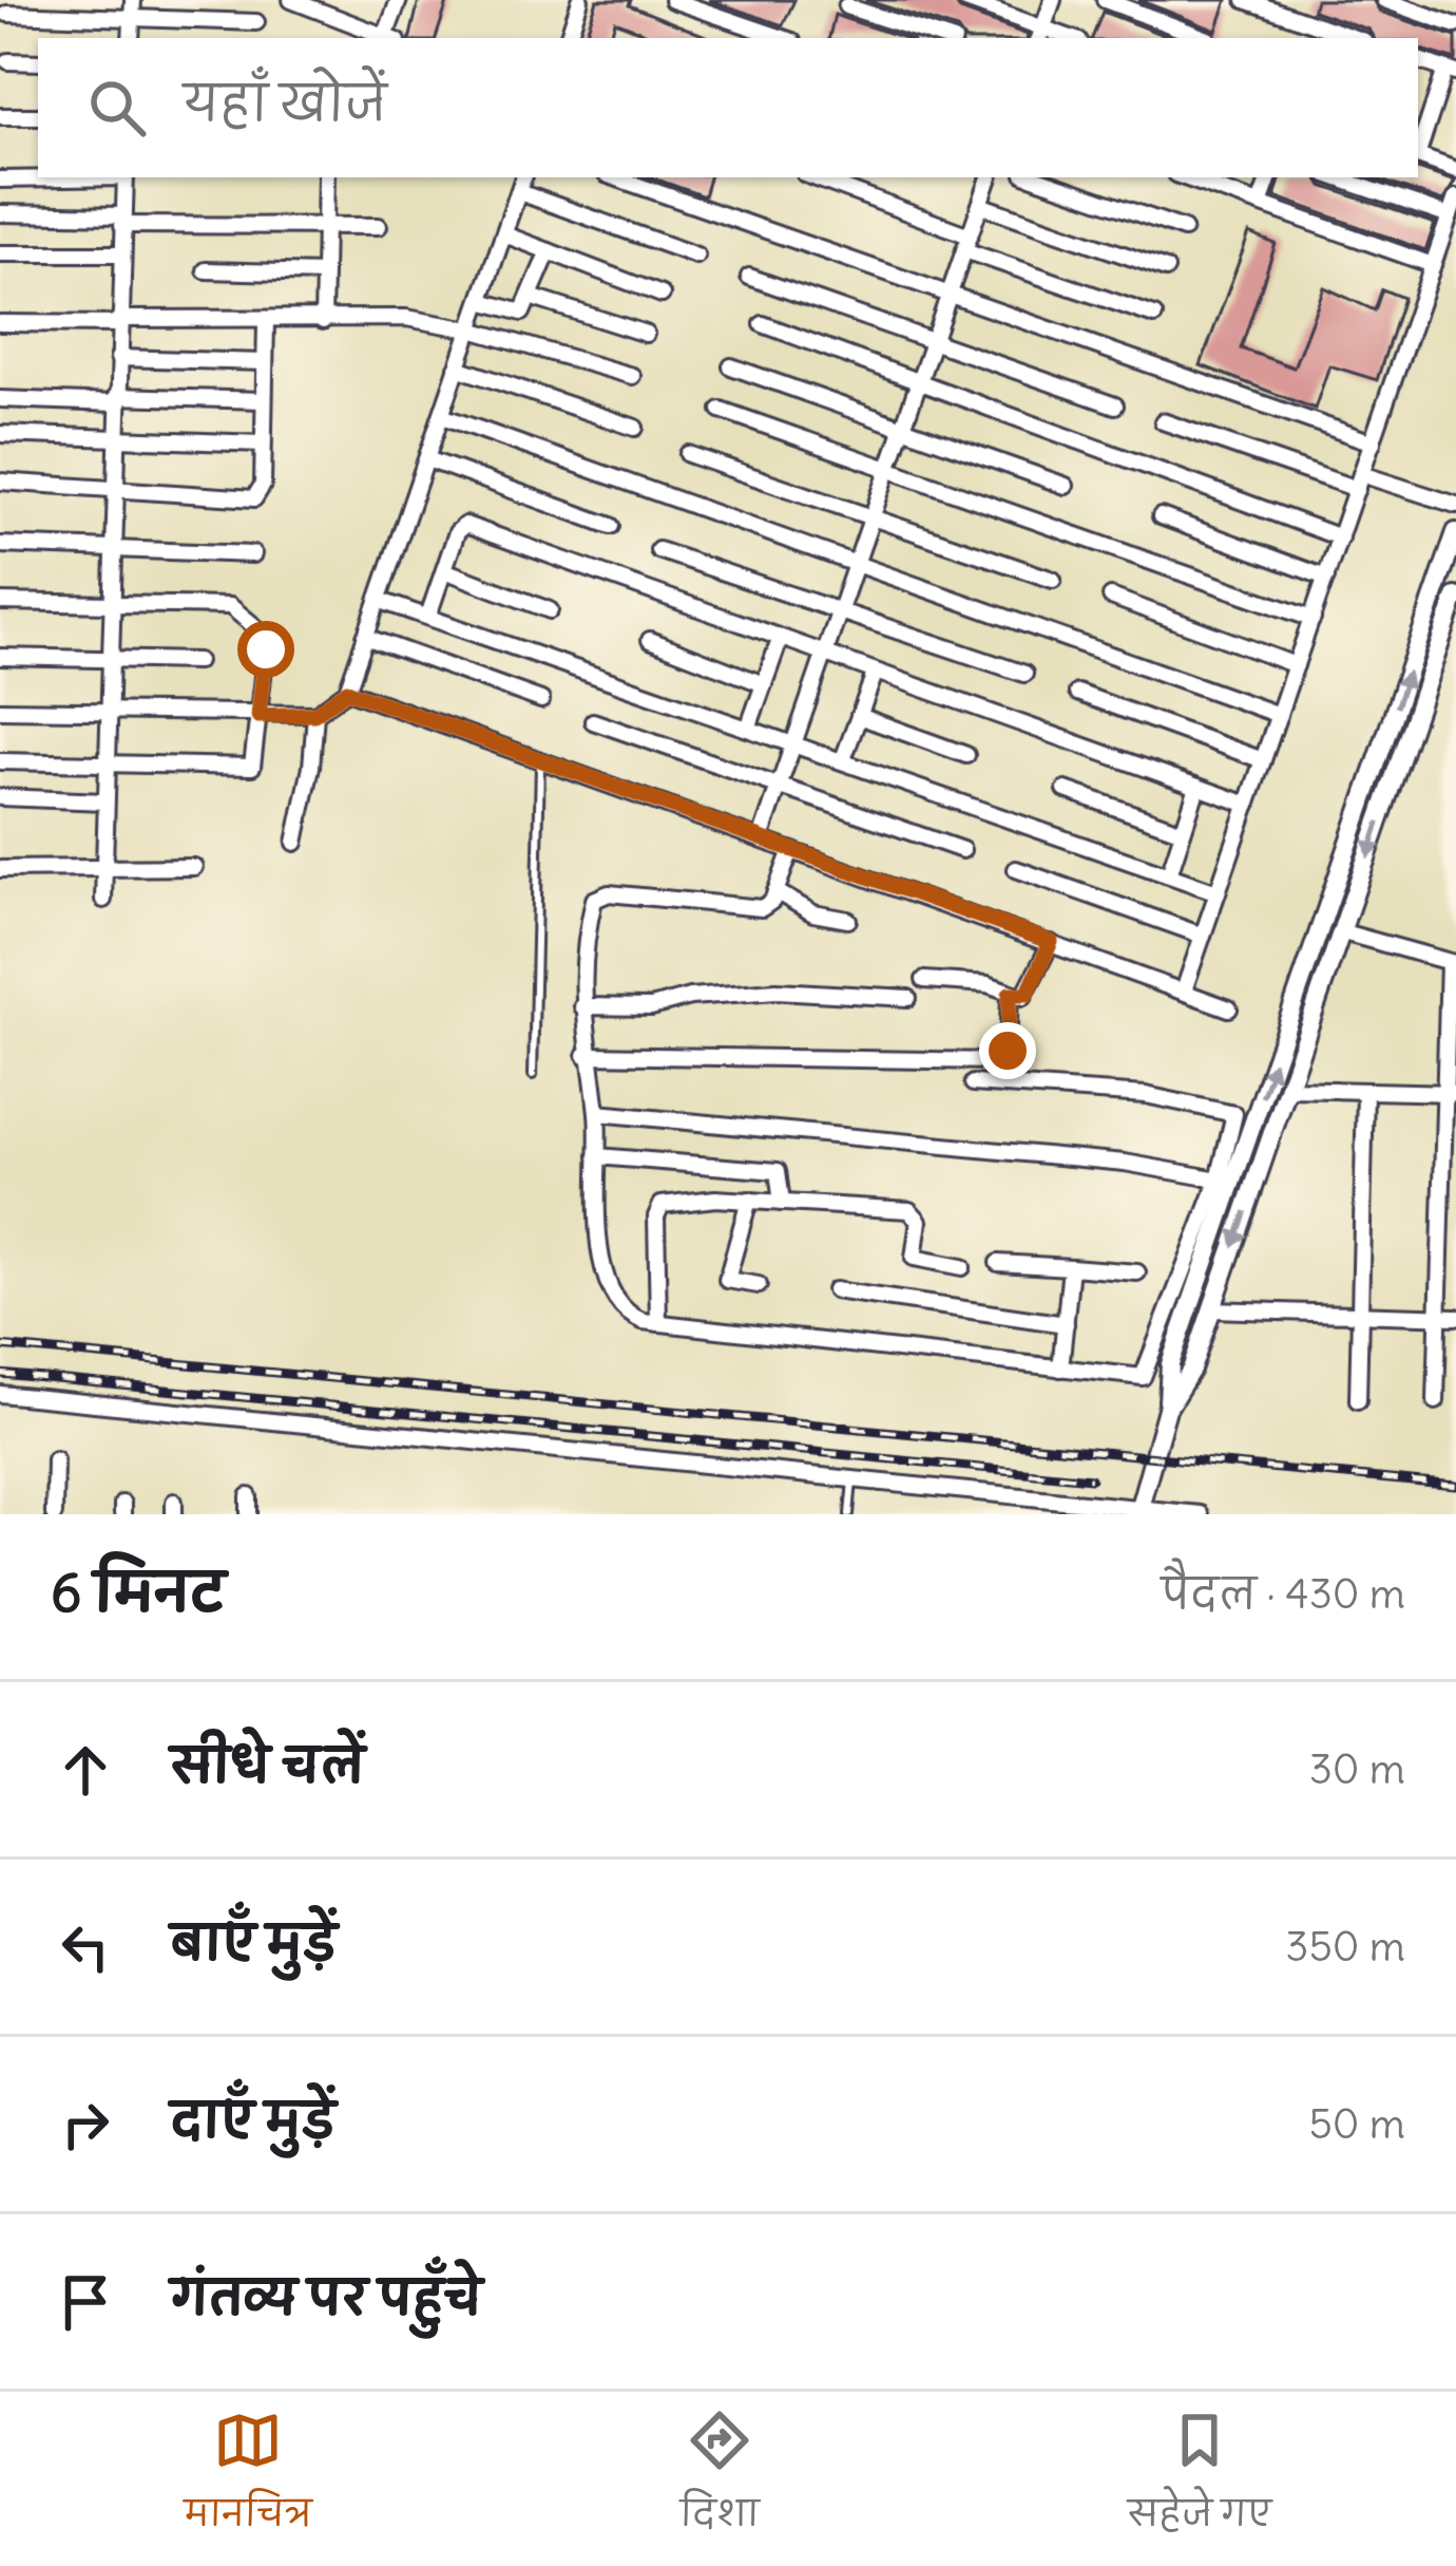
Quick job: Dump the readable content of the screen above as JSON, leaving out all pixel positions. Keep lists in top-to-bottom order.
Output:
{
  "page": {
    "search": "यहाँ खोजें",
    "heading": ["6 मिनट", "पैदल · 430 m"],
    "list": [
      ["सीधे चलें", "30 m"],
      ["बाएँ मुड़ें", "350 m"],
      ["दाएँ मुड़ें", "50 m"],
      "गंतव्य पर पहुँचे"
    ],
    "nav": ["मानचित्र", "दिशा", "सहेजे गए"]
  }
}
